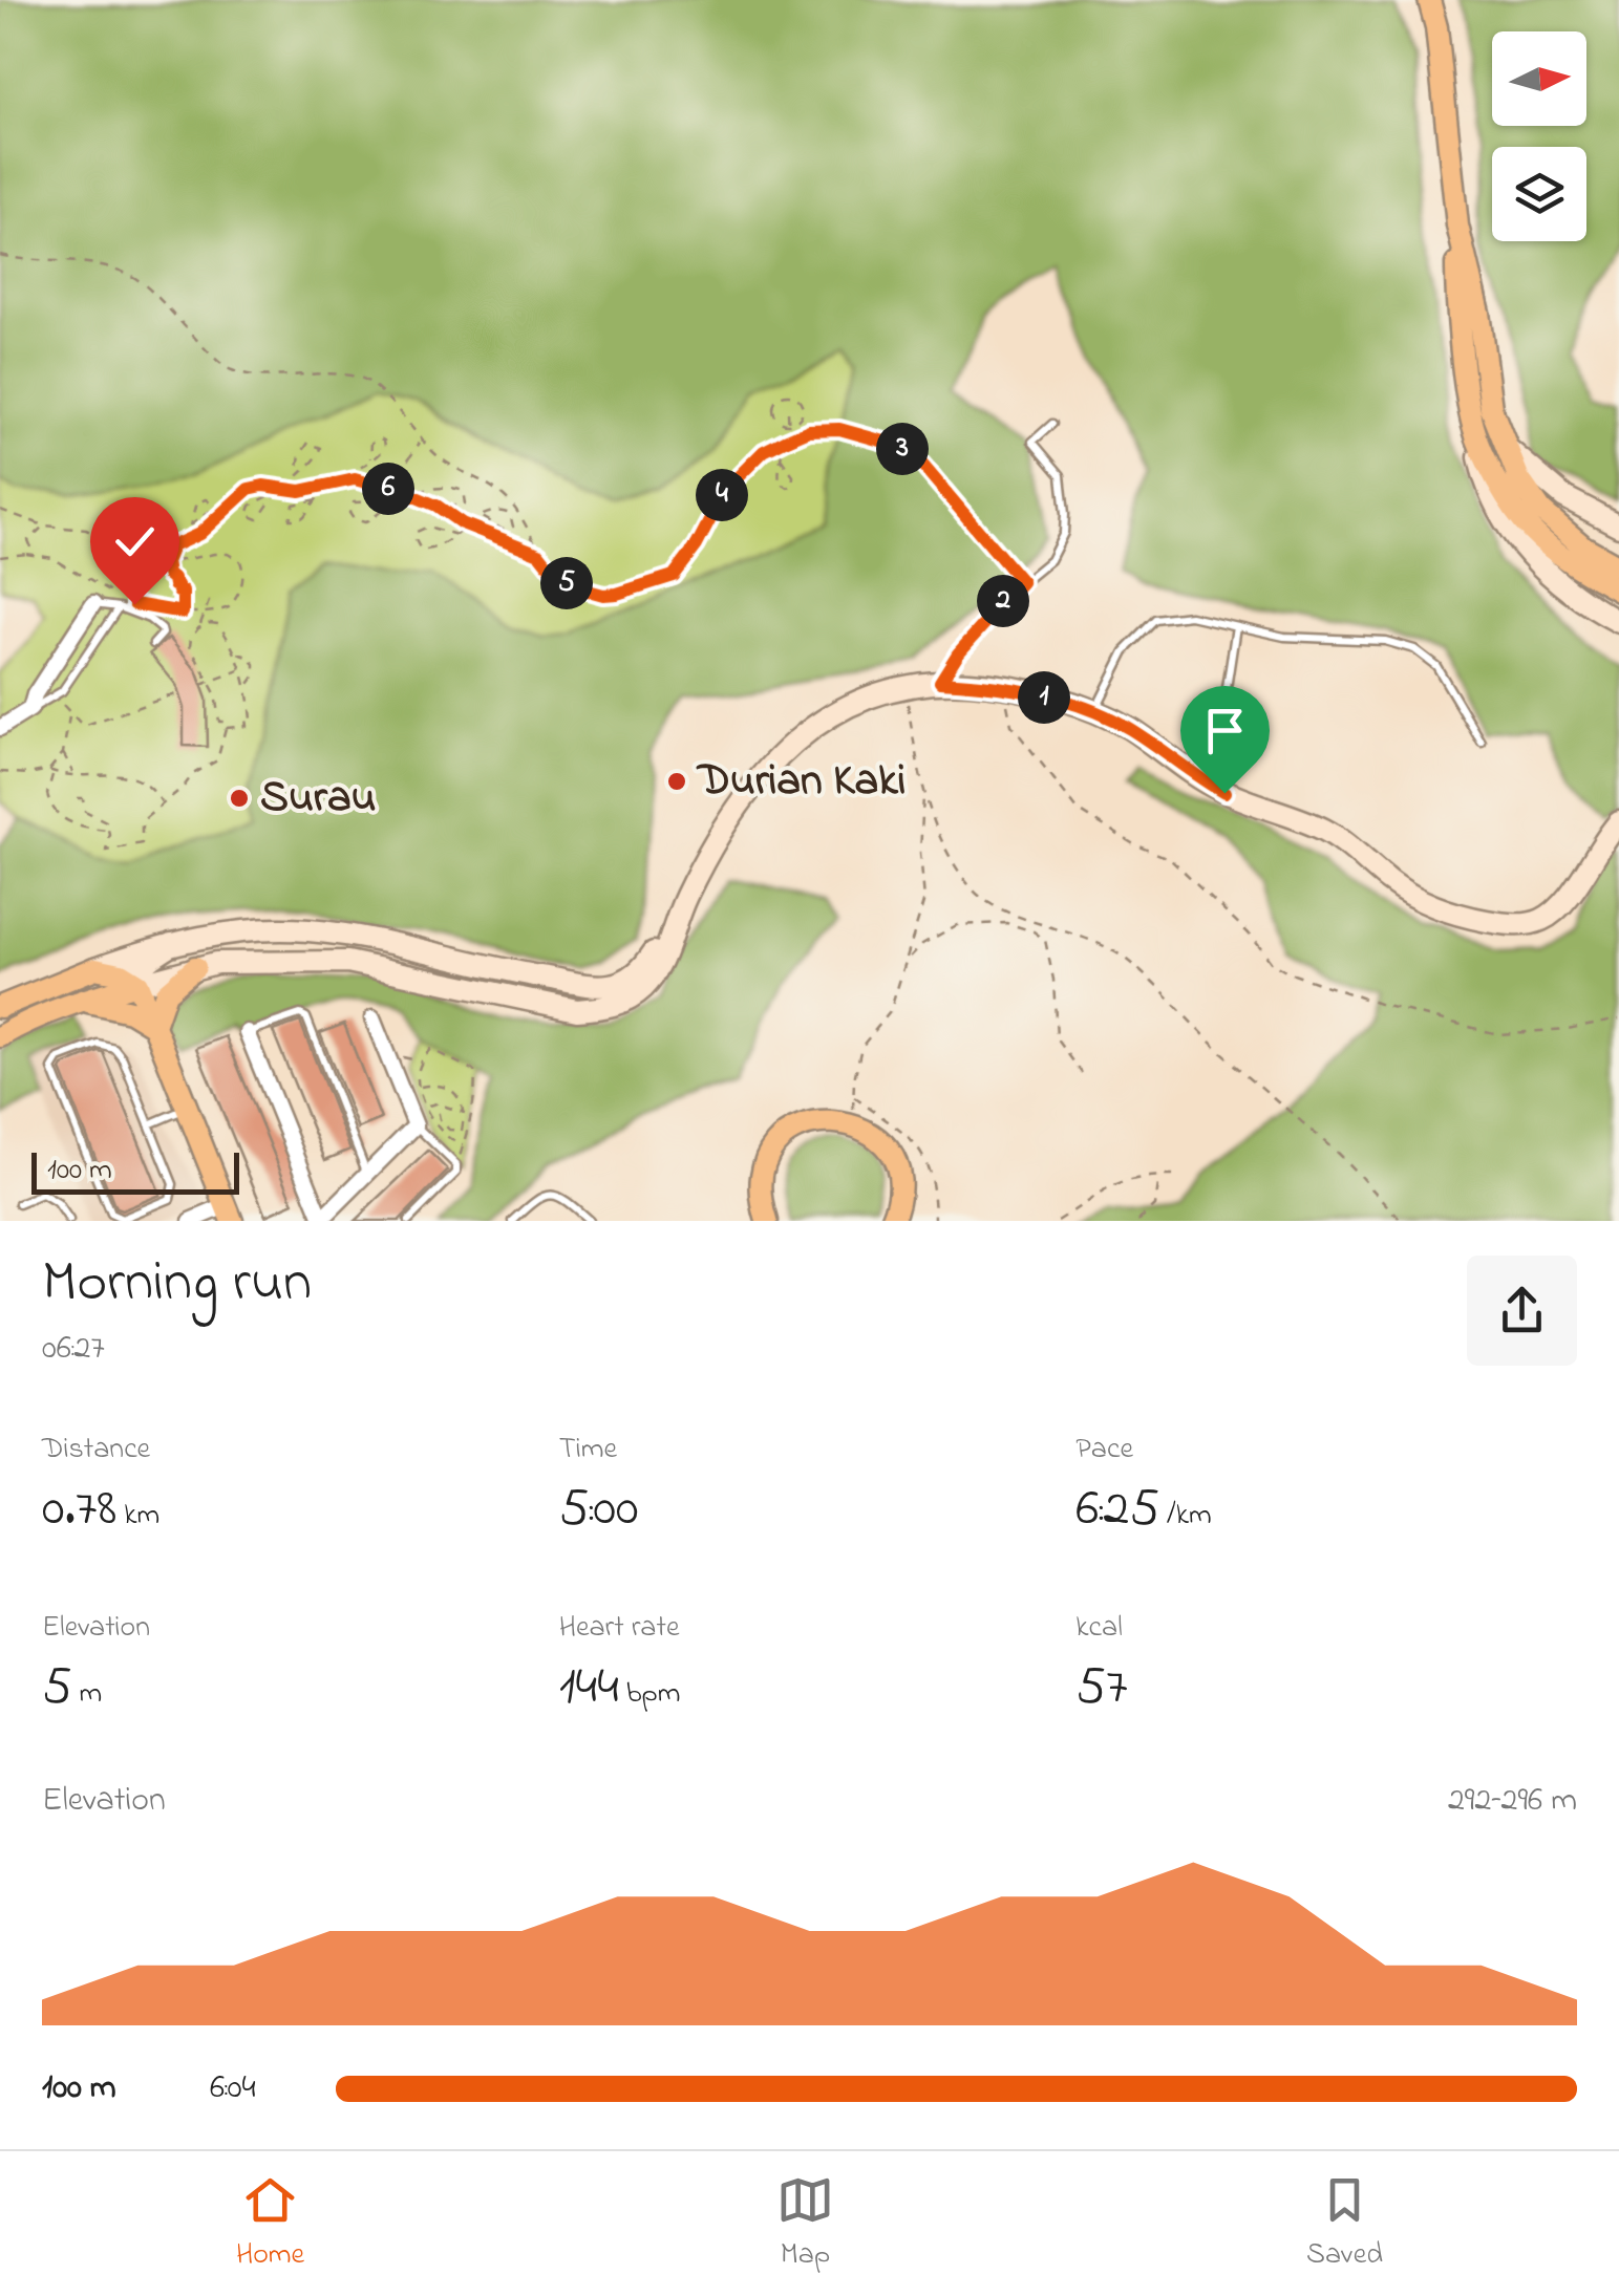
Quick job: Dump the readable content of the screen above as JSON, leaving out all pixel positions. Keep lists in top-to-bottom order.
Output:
{
  "places": ["Durian Kaki", "Surau"],
  "scale_bar": "100 m",
  "north": "right",
  "page": {
    "pins": [
      "3",
      "6",
      "4",
      "5",
      "2",
      "1"
    ],
    "scale": "100 m",
    "heading": ["Morning run", "06:27"],
    "stats": [
      ["Distance", "0.78 km"],
      ["Time", "5:00"],
      ["Pace", "6:25 /km"],
      ["Elevation", "5 m"],
      ["Heart rate", "144 bpm"],
      ["kcal", "57"]
    ],
    "chart": ["Elevation", "292–296 m"],
    "list": [
      {
        "name": "100 m",
        "note": "6:04"
      }
    ],
    "tabs": ["Home", "Map", "Saved"]
  }
}
